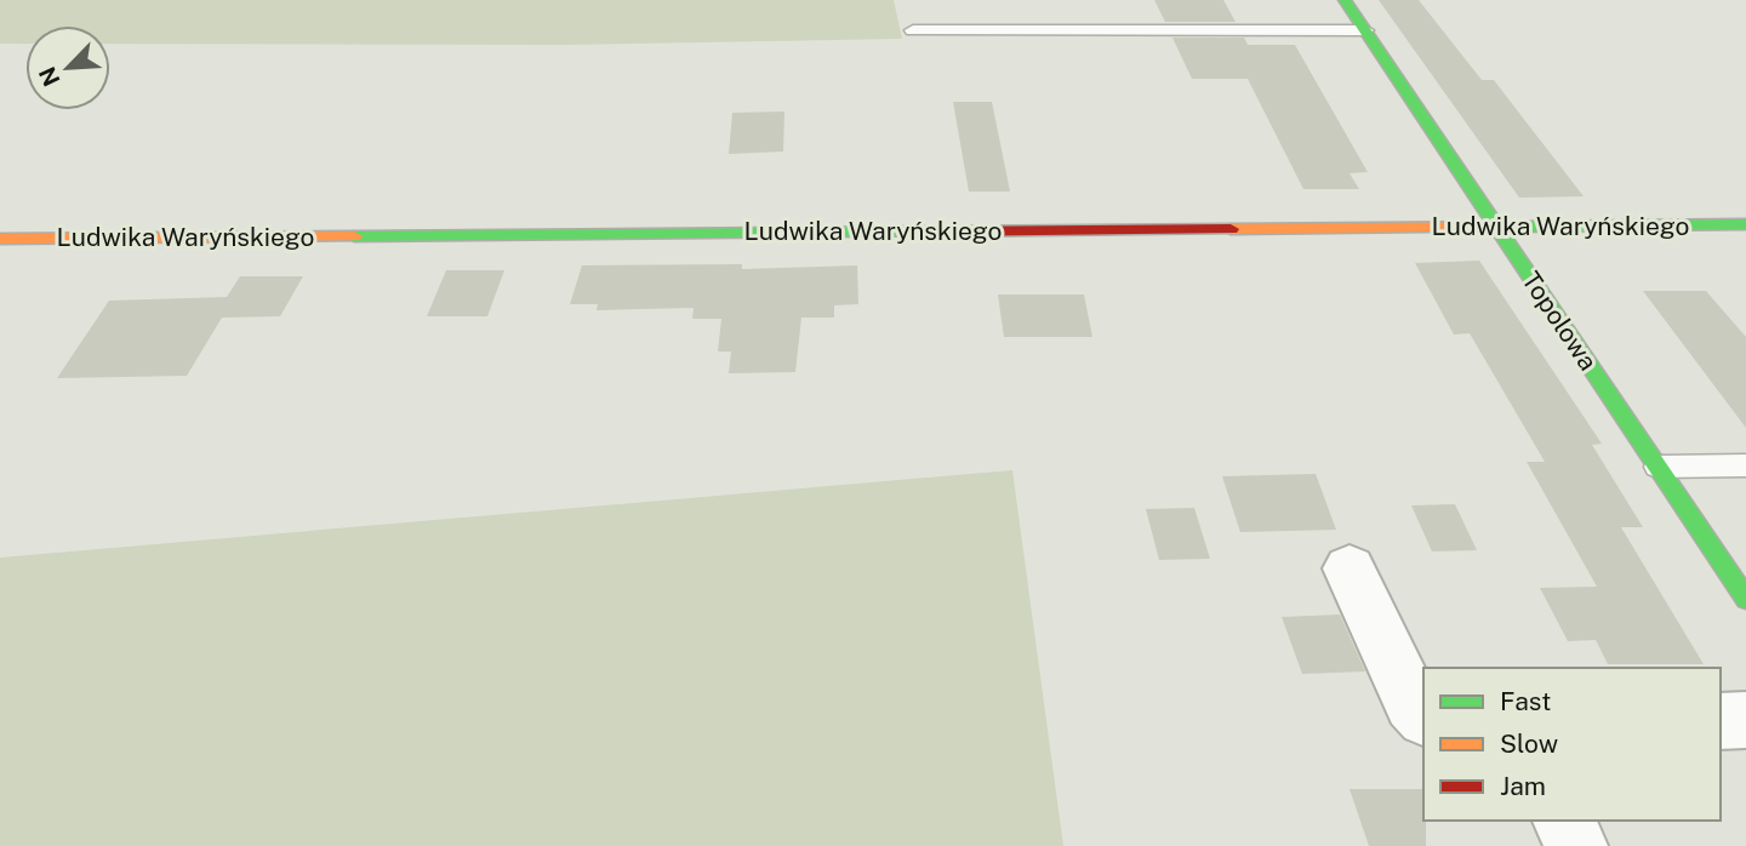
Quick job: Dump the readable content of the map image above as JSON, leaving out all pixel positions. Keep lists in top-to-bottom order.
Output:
{
  "streets": {
    "street": ["Ludwika Waryńskiego", "Topolowa"]
  },
  "crossings": [
    ["Ludwika Waryńskiego", "Topolowa"]
  ],
  "legend": ["Fast", "Slow", "Jam"],
  "north": "bottom left"
}
